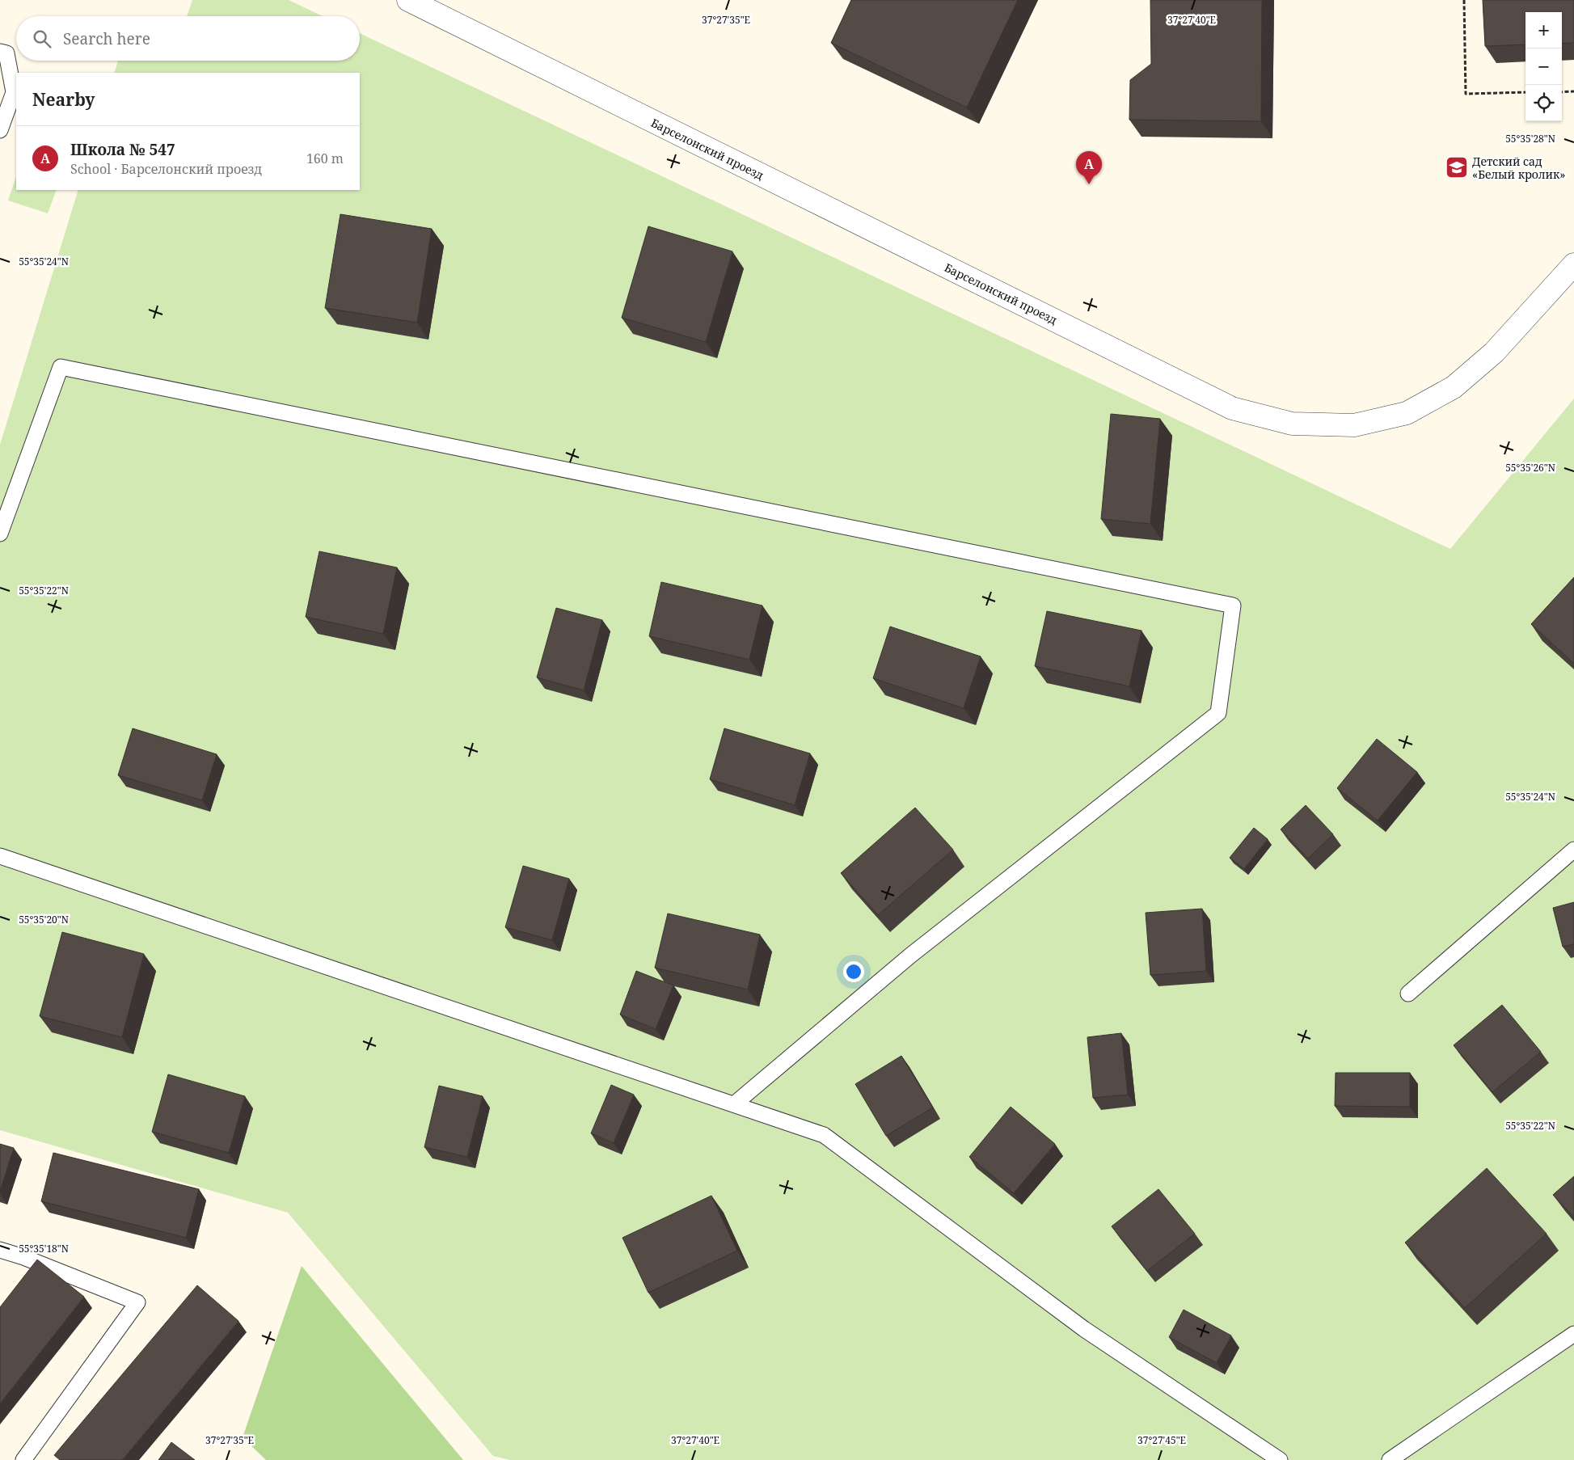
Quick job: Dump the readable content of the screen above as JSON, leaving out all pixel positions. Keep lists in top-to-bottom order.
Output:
{
  "streets": {
    "street": ["Барселонский проезд"]
  },
  "places": {
    "school or university": ["Детский сад «Белый кролик»"]
  },
  "page": {
    "map_buttons": ["+", "−"],
    "search": "Search here",
    "heading": "Nearby",
    "list": [
      {
        "mark": "A",
        "name": "Школа № 547",
        "note": "School · Барселонский проезд",
        "value": "160 m"
      }
    ],
    "pins": "A"
  },
  "coordinates": [
    "37°27'35\"E",
    "37°27'40\"E",
    "55°35'28\"N",
    "55°35'24\"N",
    "55°35'26\"N",
    "55°35'22\"N",
    "55°35'20\"N",
    "55°35'18\"N",
    "37°27'45\"E"
  ]
}
